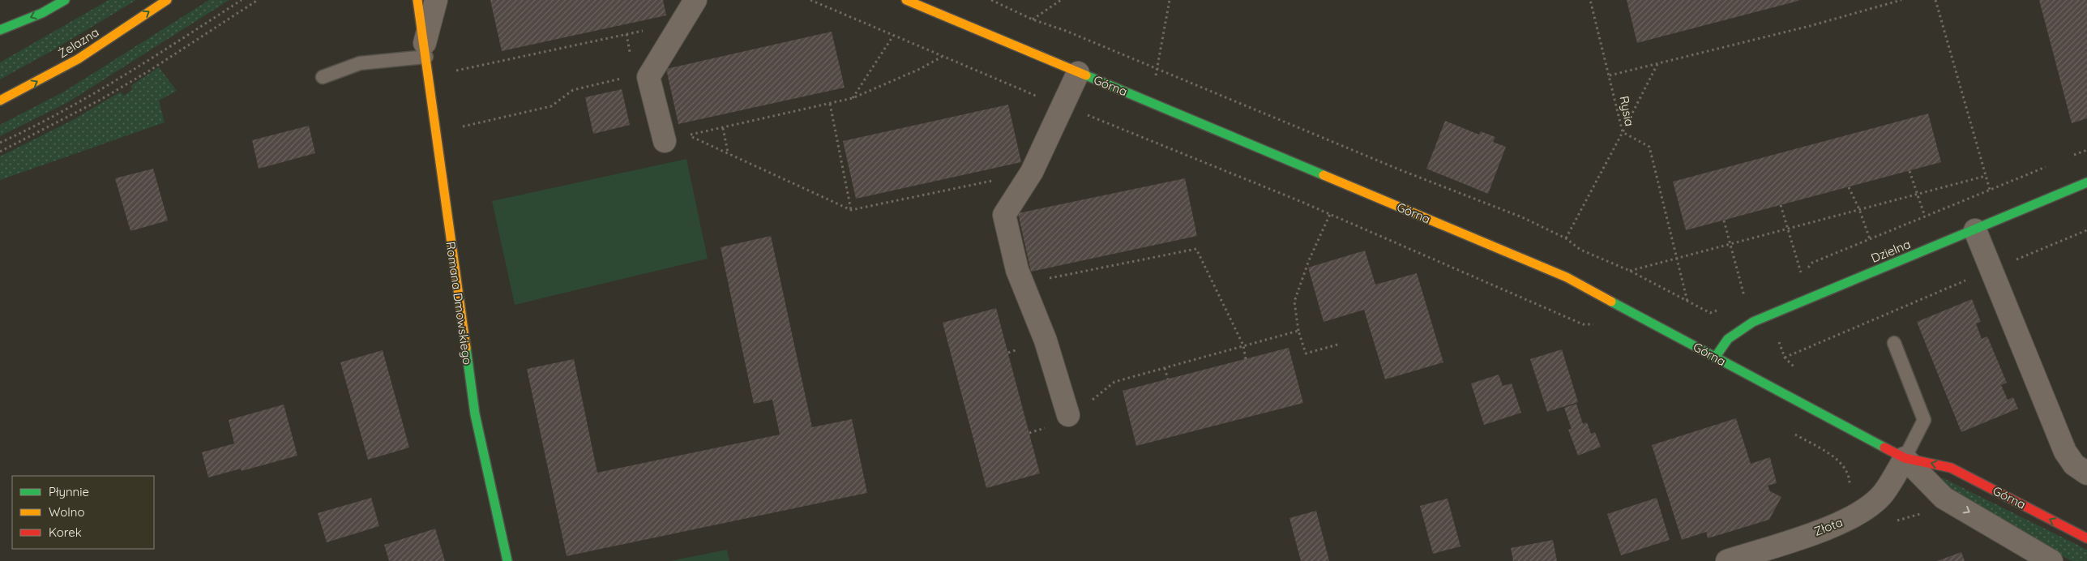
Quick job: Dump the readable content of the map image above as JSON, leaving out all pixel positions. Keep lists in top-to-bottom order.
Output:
{
  "streets": {
    "street": [
      "Żelazna",
      "Górna",
      "Dzielna",
      "Romana Dmowskiego",
      "Złota"
    ],
    "path": ["Rysia"]
  },
  "crossings": [
    ["Górna", "Dzielna"],
    ["Górna", "Złota"]
  ],
  "legend": ["Płynnie", "Wolno", "Korek"]
}
